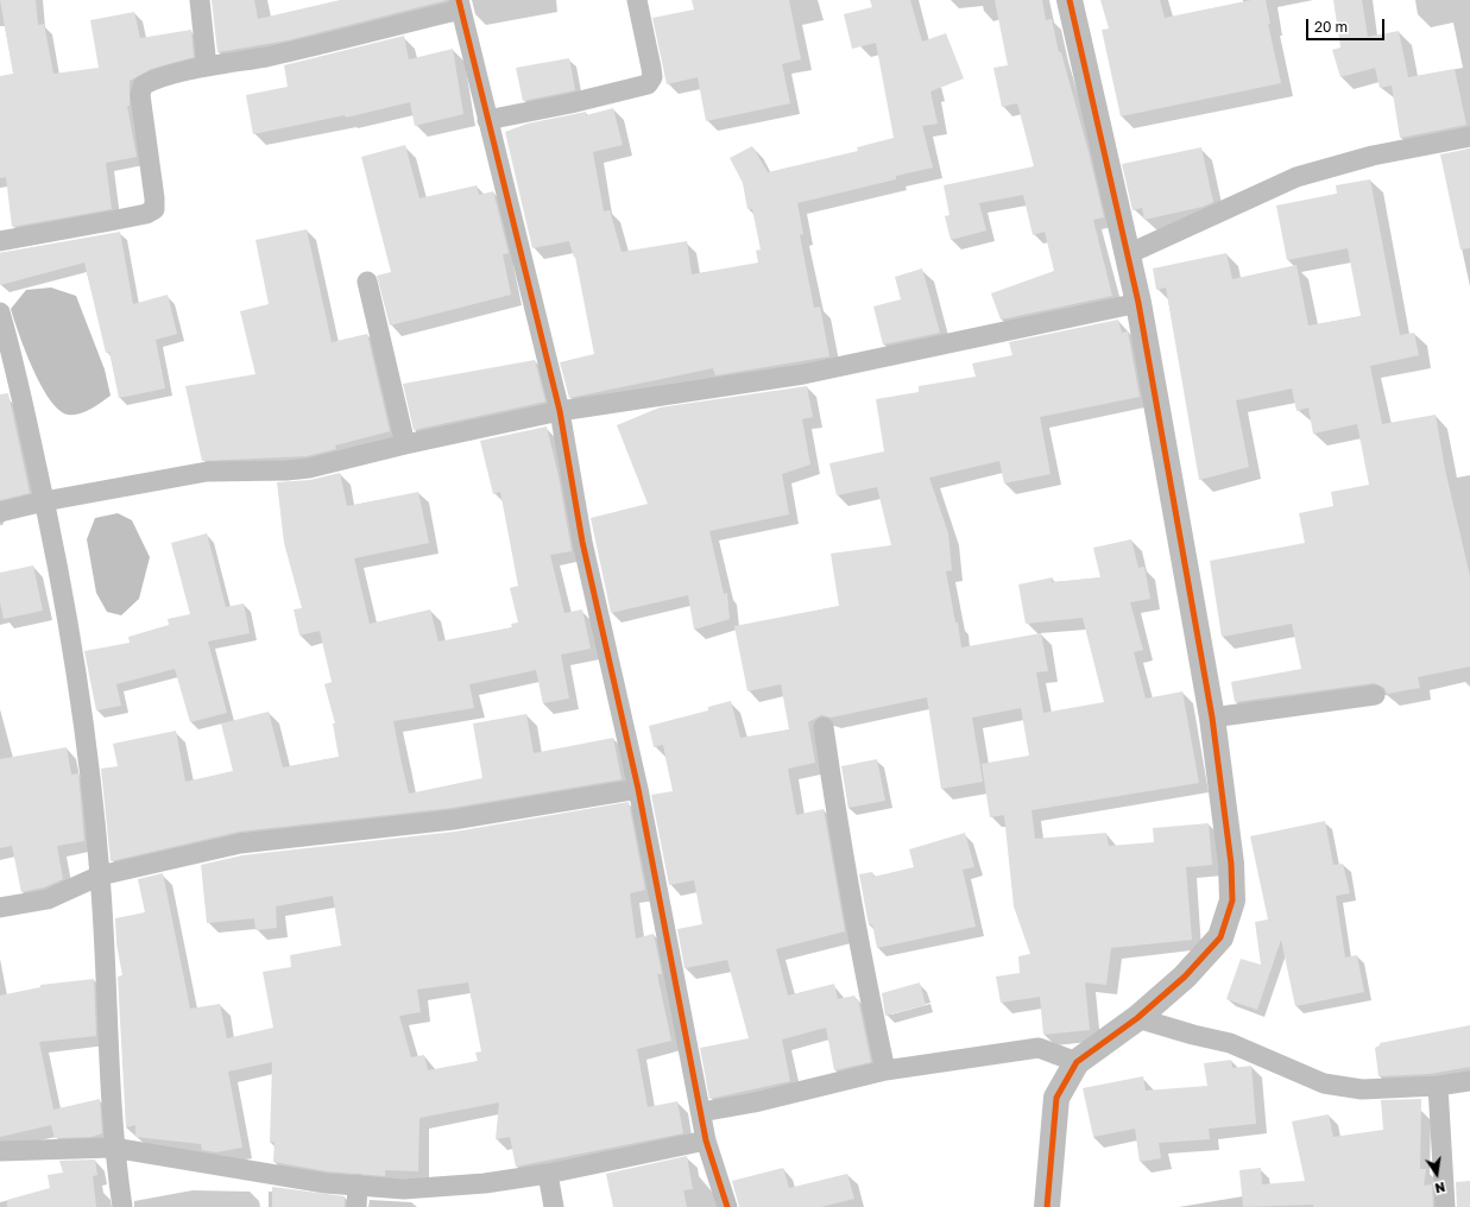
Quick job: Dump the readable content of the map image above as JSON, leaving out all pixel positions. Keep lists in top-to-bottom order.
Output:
{
  "scale_bar": "20 m",
  "north": "bottom"
}
